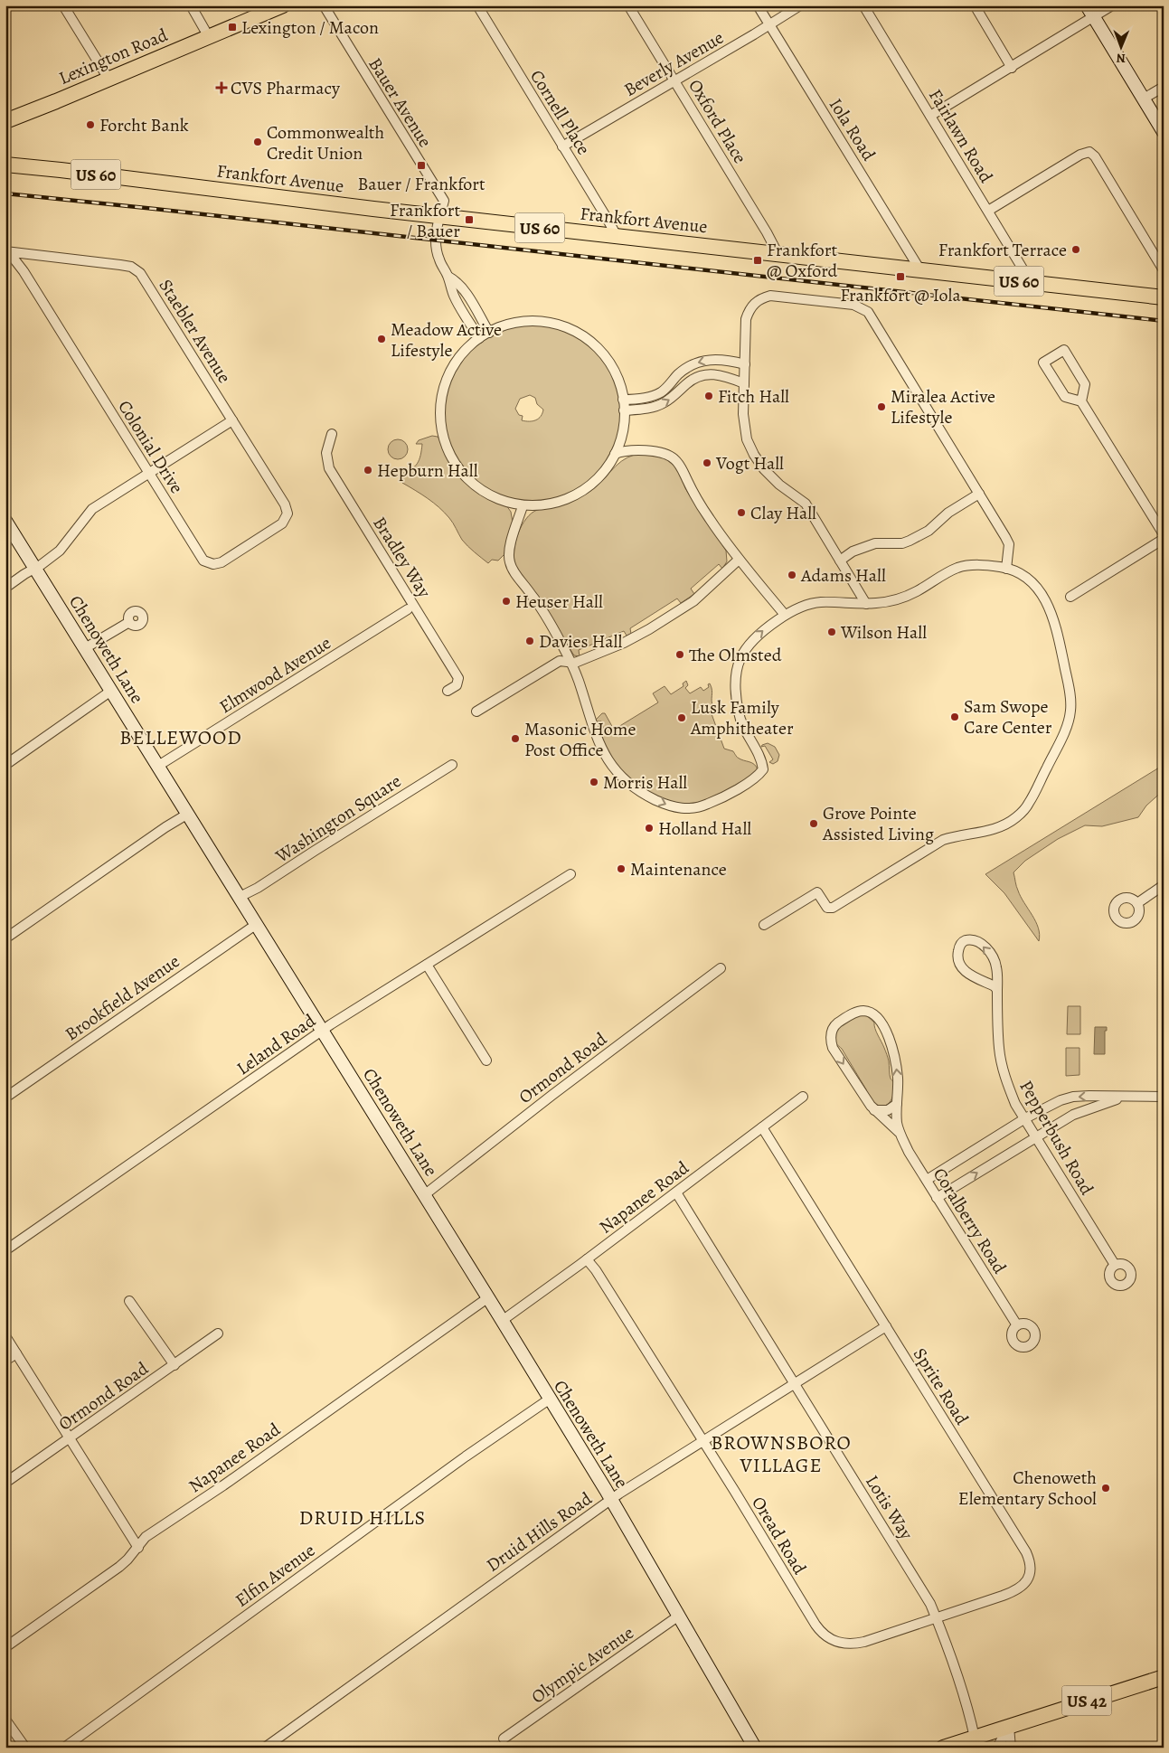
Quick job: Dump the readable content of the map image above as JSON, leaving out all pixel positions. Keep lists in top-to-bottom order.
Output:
{
  "streets": {
    "main road": [
      "Lexington Road",
      "US 60",
      "Frankfort Avenue",
      "Chenoweth Lane",
      "US 42"
    ],
    "street": [
      "Beverly Avenue",
      "Bauer Avenue",
      "Cornell Place",
      "Oxford Place",
      "Iola Road",
      "Fairlawn Road",
      "Staebler Avenue",
      "Colonial Drive",
      "Bradley Way",
      "Elmwood Avenue",
      "Washington Square",
      "Brookfield Avenue",
      "Leland Road",
      "Ormond Road",
      "Pepperbush Road",
      "Napanee Road",
      "Coralberry Road",
      "Sprite Road",
      "Lotis Way",
      "Druid Hills Road",
      "Oread Road",
      "Elfin Avenue",
      "Olympic Avenue"
    ]
  },
  "crossings": [
    ["Beverly Avenue", "Cornell Place"],
    ["Beverly Avenue", "Oxford Place"],
    ["Beverly Avenue", "Iola Road"],
    ["Bauer Avenue", "Frankfort Avenue"],
    ["Cornell Place", "Frankfort Avenue"],
    ["Oxford Place", "Frankfort Avenue"],
    ["Iola Road", "Frankfort Avenue"],
    ["Fairlawn Road", "Frankfort Avenue"],
    ["Staebler Avenue", "Colonial Drive"],
    ["Chenoweth Lane", "Elmwood Avenue"],
    ["Chenoweth Lane", "Washington Square"],
    ["Chenoweth Lane", "Brookfield Avenue"],
    ["Chenoweth Lane", "Leland Road"],
    ["Chenoweth Lane", "Ormond Road"],
    ["Chenoweth Lane", "Napanee Road"],
    ["Chenoweth Lane", "Druid Hills Road"],
    ["Chenoweth Lane", "Elfin Avenue"],
    ["Chenoweth Lane", "Olympic Avenue"],
    ["Napanee Road", "Sprite Road"],
    ["Napanee Road", "Lotis Way"],
    ["Napanee Road", "Oread Road"],
    ["Sprite Road", "Lotis Way"],
    ["Sprite Road", "Druid Hills Road"],
    ["Sprite Road", "Oread Road"],
    ["Lotis Way", "Druid Hills Road"],
    ["Lotis Way", "Oread Road"],
    ["Lotis Way", "US 42"],
    ["Druid Hills Road", "Oread Road"]
  ],
  "districts": ["BELLEWOOD", "BROWNSBORO VILLAGE", "DRUID HILLS"],
  "places": {
    "transit": [
      "Lexington / Macon",
      "Bauer / Frankfort",
      "Frankfort / Bauer",
      "Frankfort @ Oxford",
      "Frankfort @ Iola"
    ],
    "health": ["CVS Pharmacy"],
    "other": [
      "Forcht Bank",
      "Commonwealth Credit Union",
      "Frankfort Terrace",
      "Meadow Active Lifestyle",
      "Fitch Hall",
      "Miralea Active Lifestyle",
      "Vogt Hall",
      "Hepburn Hall",
      "Clay Hall",
      "Adams Hall",
      "Heuser Hall",
      "Wilson Hall",
      "Davies Hall",
      "The Olmsted",
      "Sam Swope Care Center",
      "Lusk Family Amphitheater",
      "Masonic Home Post Office",
      "Morris Hall",
      "Grove Pointe Assisted Living",
      "Holland Hall",
      "Maintenance",
      "Chenoweth Elementary School"
    ]
  },
  "north": "bottom"
}
